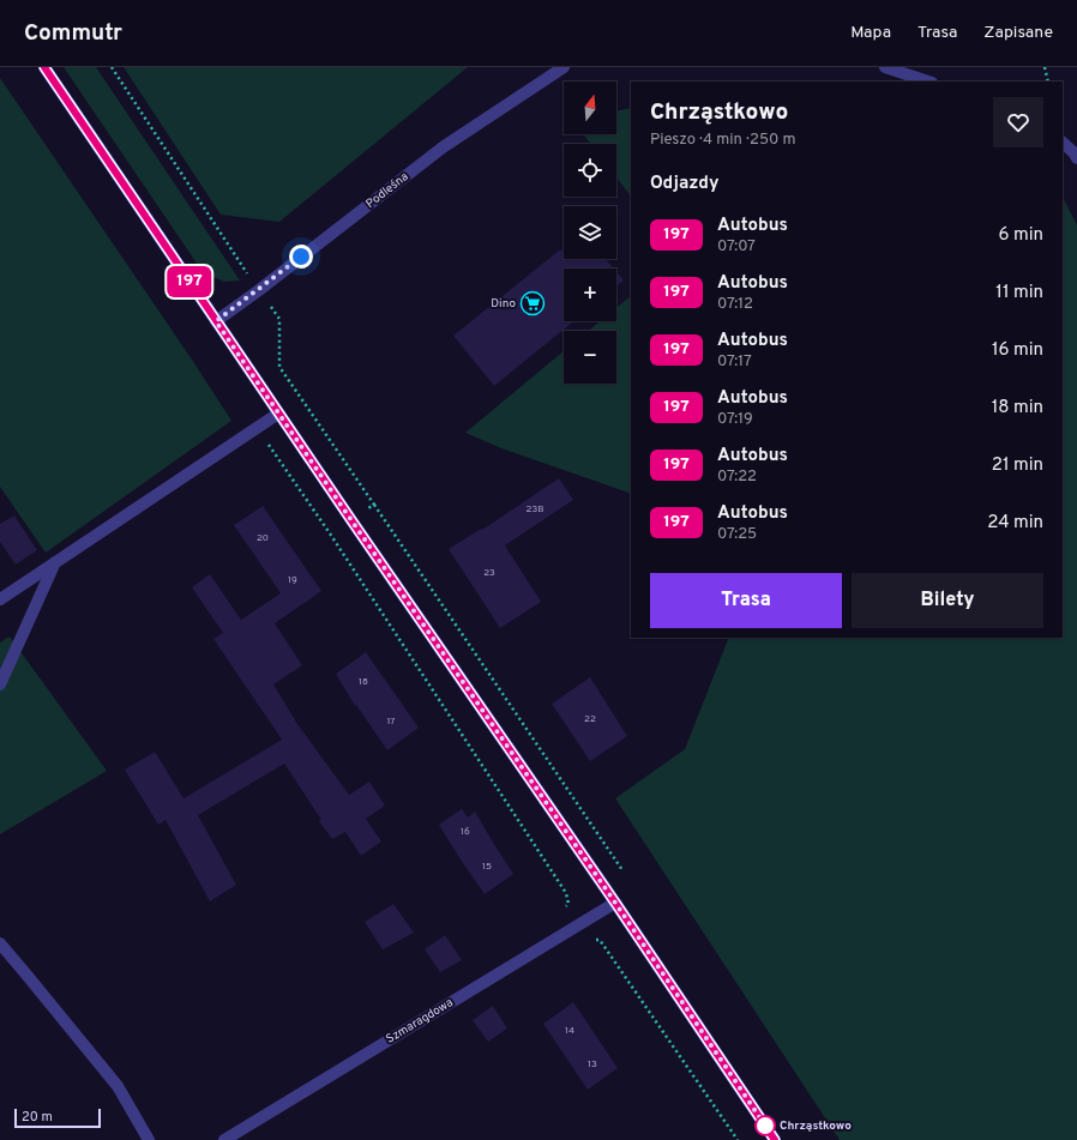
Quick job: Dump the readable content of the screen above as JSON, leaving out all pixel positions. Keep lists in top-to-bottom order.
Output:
{
  "streets": {
    "street": ["Podleśna", "Szmaragdowa"]
  },
  "places": {
    "supermarket": ["Dino"],
    "other": ["Chrząstkowo"]
  },
  "lines": ["bus line 197"],
  "house_numbers": [
    "23B",
    "20",
    "23",
    "19",
    "18",
    "22",
    "17",
    "16",
    "15",
    "14",
    "13"
  ],
  "scale_bar": "20 m",
  "north": "top",
  "page": {
    "header": "Commutr",
    "nav": ["Mapa", "Trasa", "Zapisane"],
    "on_map": "197",
    "map_buttons": ["+", "−"],
    "heading": [
      ["Chrząstkowo", "Pieszo · 4 min · 250 m"],
      "Odjazdy"
    ],
    "list": [
      {
        "mark": "197",
        "name": "Autobus",
        "note": "07:07",
        "value": "6 min"
      },
      {
        "mark": "197",
        "name": "Autobus",
        "note": "07:12",
        "value": "11 min"
      },
      {
        "mark": "197",
        "name": "Autobus",
        "note": "07:17",
        "value": "16 min"
      },
      {
        "mark": "197",
        "name": "Autobus",
        "note": "07:19",
        "value": "18 min"
      },
      {
        "mark": "197",
        "name": "Autobus",
        "note": "07:22",
        "value": "21 min"
      },
      {
        "mark": "197",
        "name": "Autobus",
        "note": "07:25",
        "value": "24 min"
      }
    ],
    "buttons": ["Trasa", "Bilety"],
    "scale": "20 m"
  }
}
